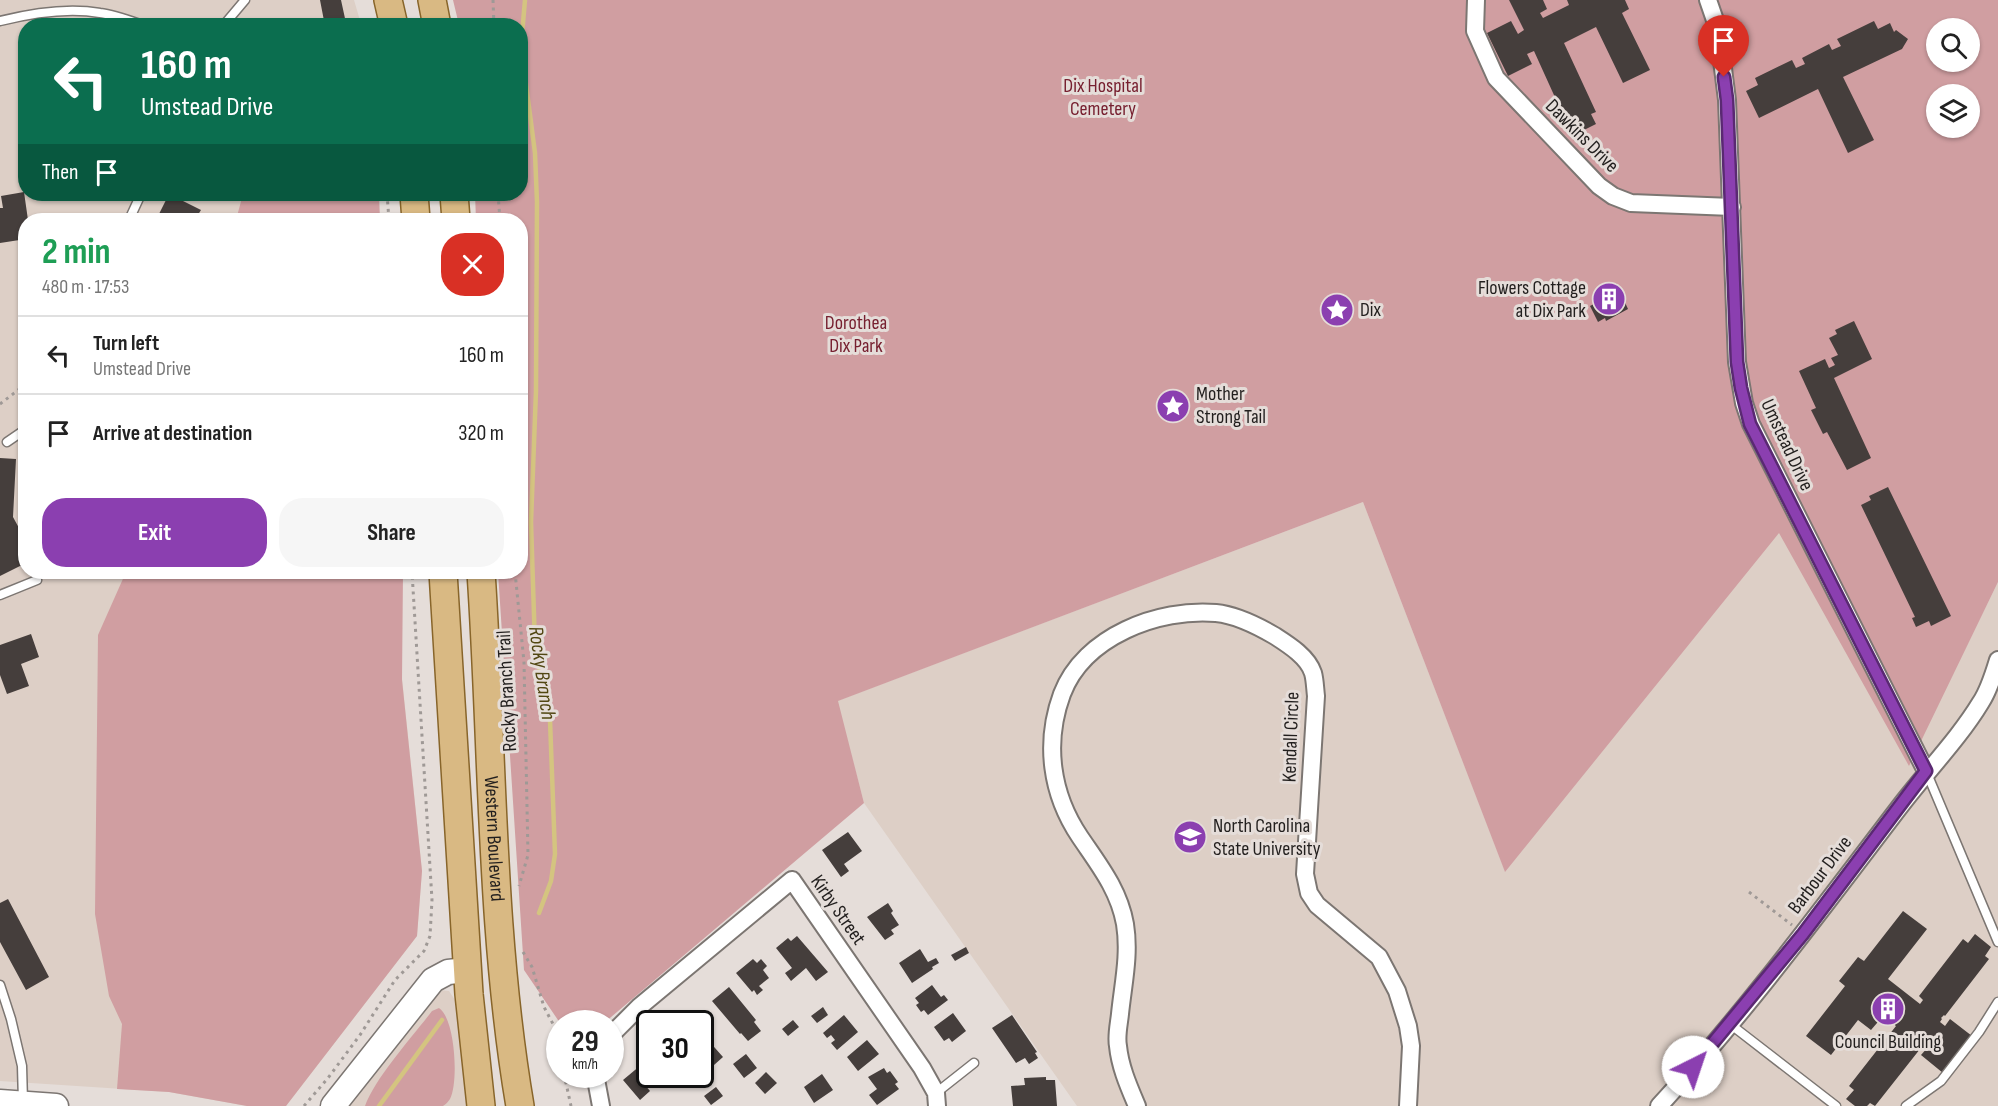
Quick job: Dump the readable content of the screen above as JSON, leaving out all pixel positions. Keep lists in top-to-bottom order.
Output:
{
  "streets": {
    "main road": ["Western Boulevard"],
    "street": [
      "Dawkins Drive",
      "Umstead Drive",
      "Kendall Circle",
      "Barbour Drive",
      "Kirby Street"
    ],
    "path": ["Rocky Branch Trail"]
  },
  "crossings": [
    ["Dawkins Drive", "Umstead Drive"],
    ["Umstead Drive", "Barbour Drive"]
  ],
  "water": ["Rocky Branch"],
  "parks": ["Dix Hospital Cemetery", "Dorothea Dix Park"],
  "places": {
    "building": ["Flowers Cottage at Dix Park", "Council Building"],
    "place": ["Dix", "Mother Strong Tail"],
    "school or university": ["North Carolina State University"]
  },
  "page": {
    "turn": ["160 m", "Umstead Drive"],
    "then": "Then",
    "heading": ["2 min", "480 m · 17:53"],
    "list": [
      {
        "name": "Turn left",
        "note": "Umstead Drive",
        "value": "160 m"
      },
      {
        "name": "Arrive at destination",
        "value": "320 m"
      }
    ],
    "buttons": ["Exit", "Share"],
    "speed": "29 km/h",
    "limit": "30"
  }
}
